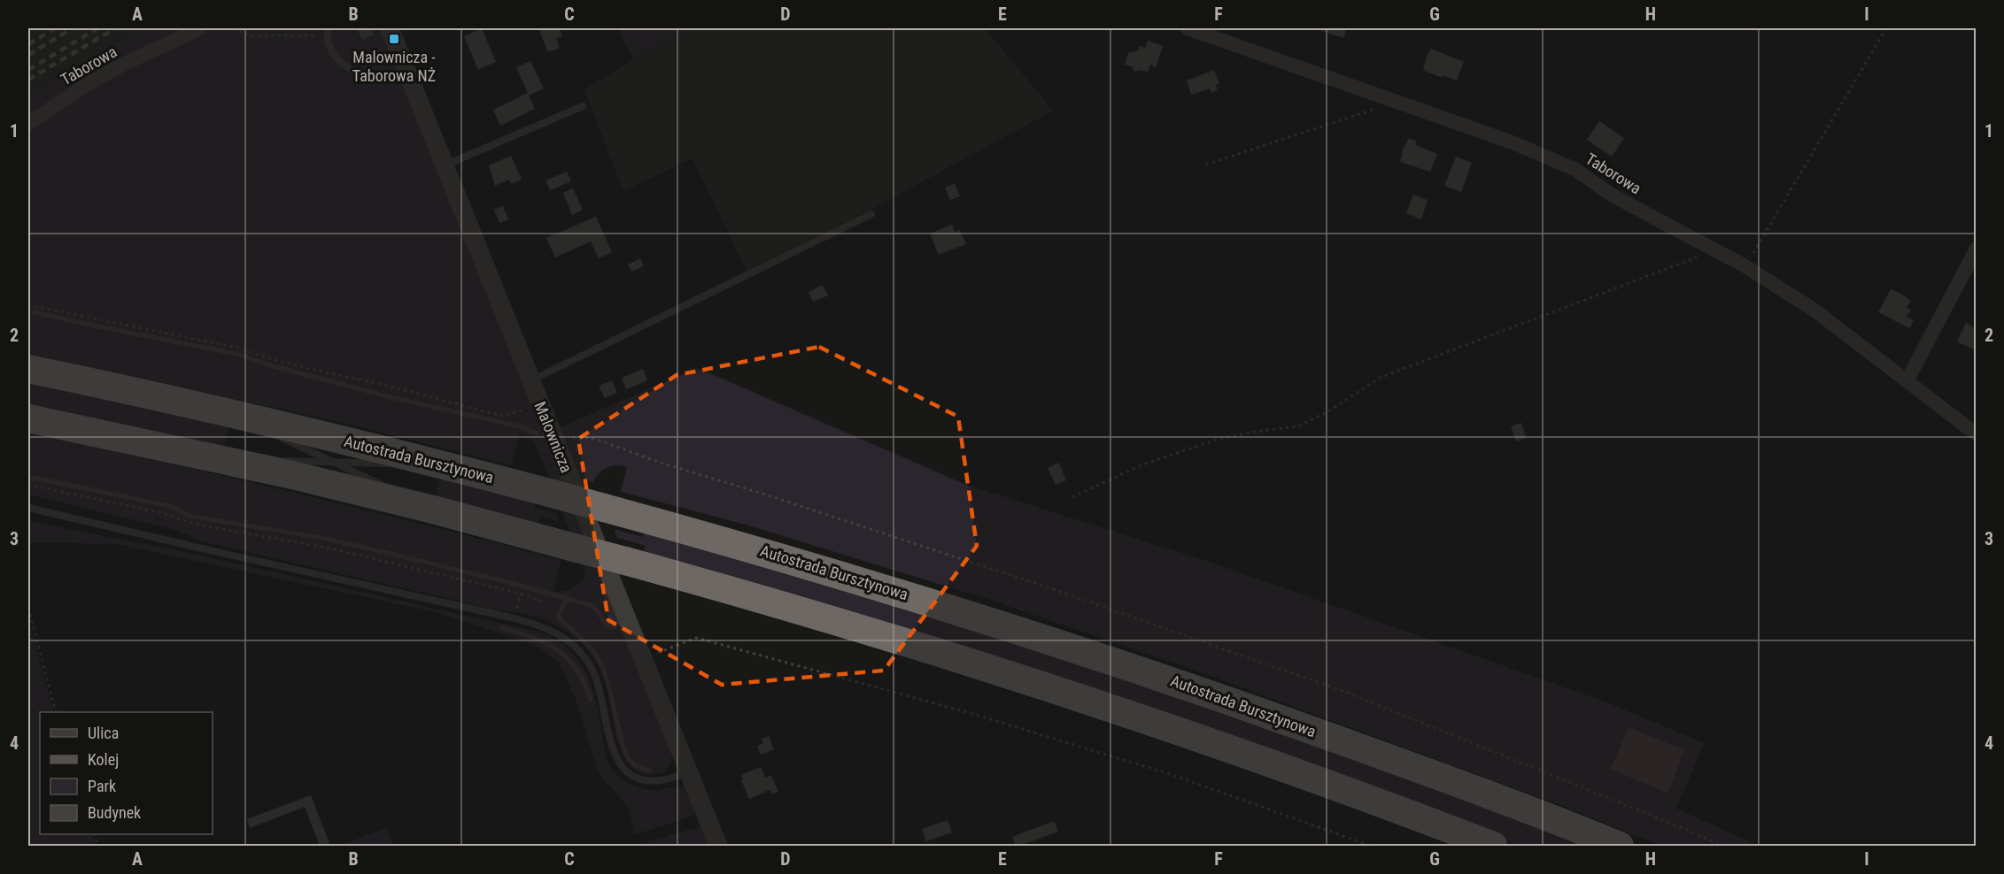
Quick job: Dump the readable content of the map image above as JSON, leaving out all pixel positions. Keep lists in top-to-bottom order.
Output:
{
  "streets": {
    "highway": ["Autostrada Bursztynowa"],
    "street": ["Taborowa", "Malownicza"]
  },
  "places": {
    "transit": ["Malownicza - Taborowa NŻ"]
  },
  "legend": [
    "Ulica",
    "Kolej",
    "Park",
    "Budynek"
  ],
  "grid": {
    "columns": [
      "A",
      "B",
      "C",
      "D",
      "E",
      "F",
      "G",
      "H",
      "I"
    ],
    "rows": [
      "1",
      "2",
      "3",
      "4"
    ]
  }
}
